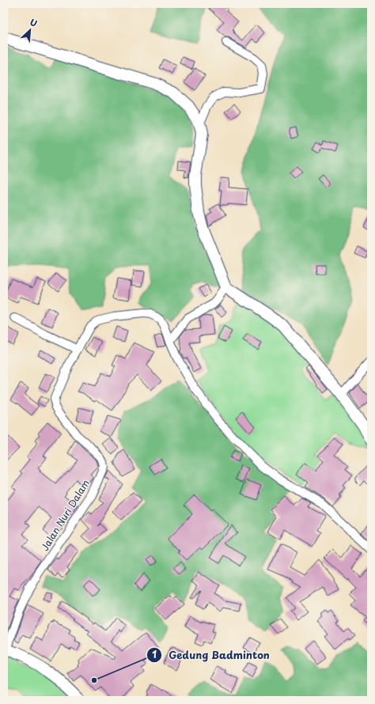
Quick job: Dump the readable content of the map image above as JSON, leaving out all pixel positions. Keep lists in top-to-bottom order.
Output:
{
  "streets": {
    "street": ["Jalan Nuri Dalam"]
  },
  "places": ["Gedung Badminton"],
  "north": "top right"
}
